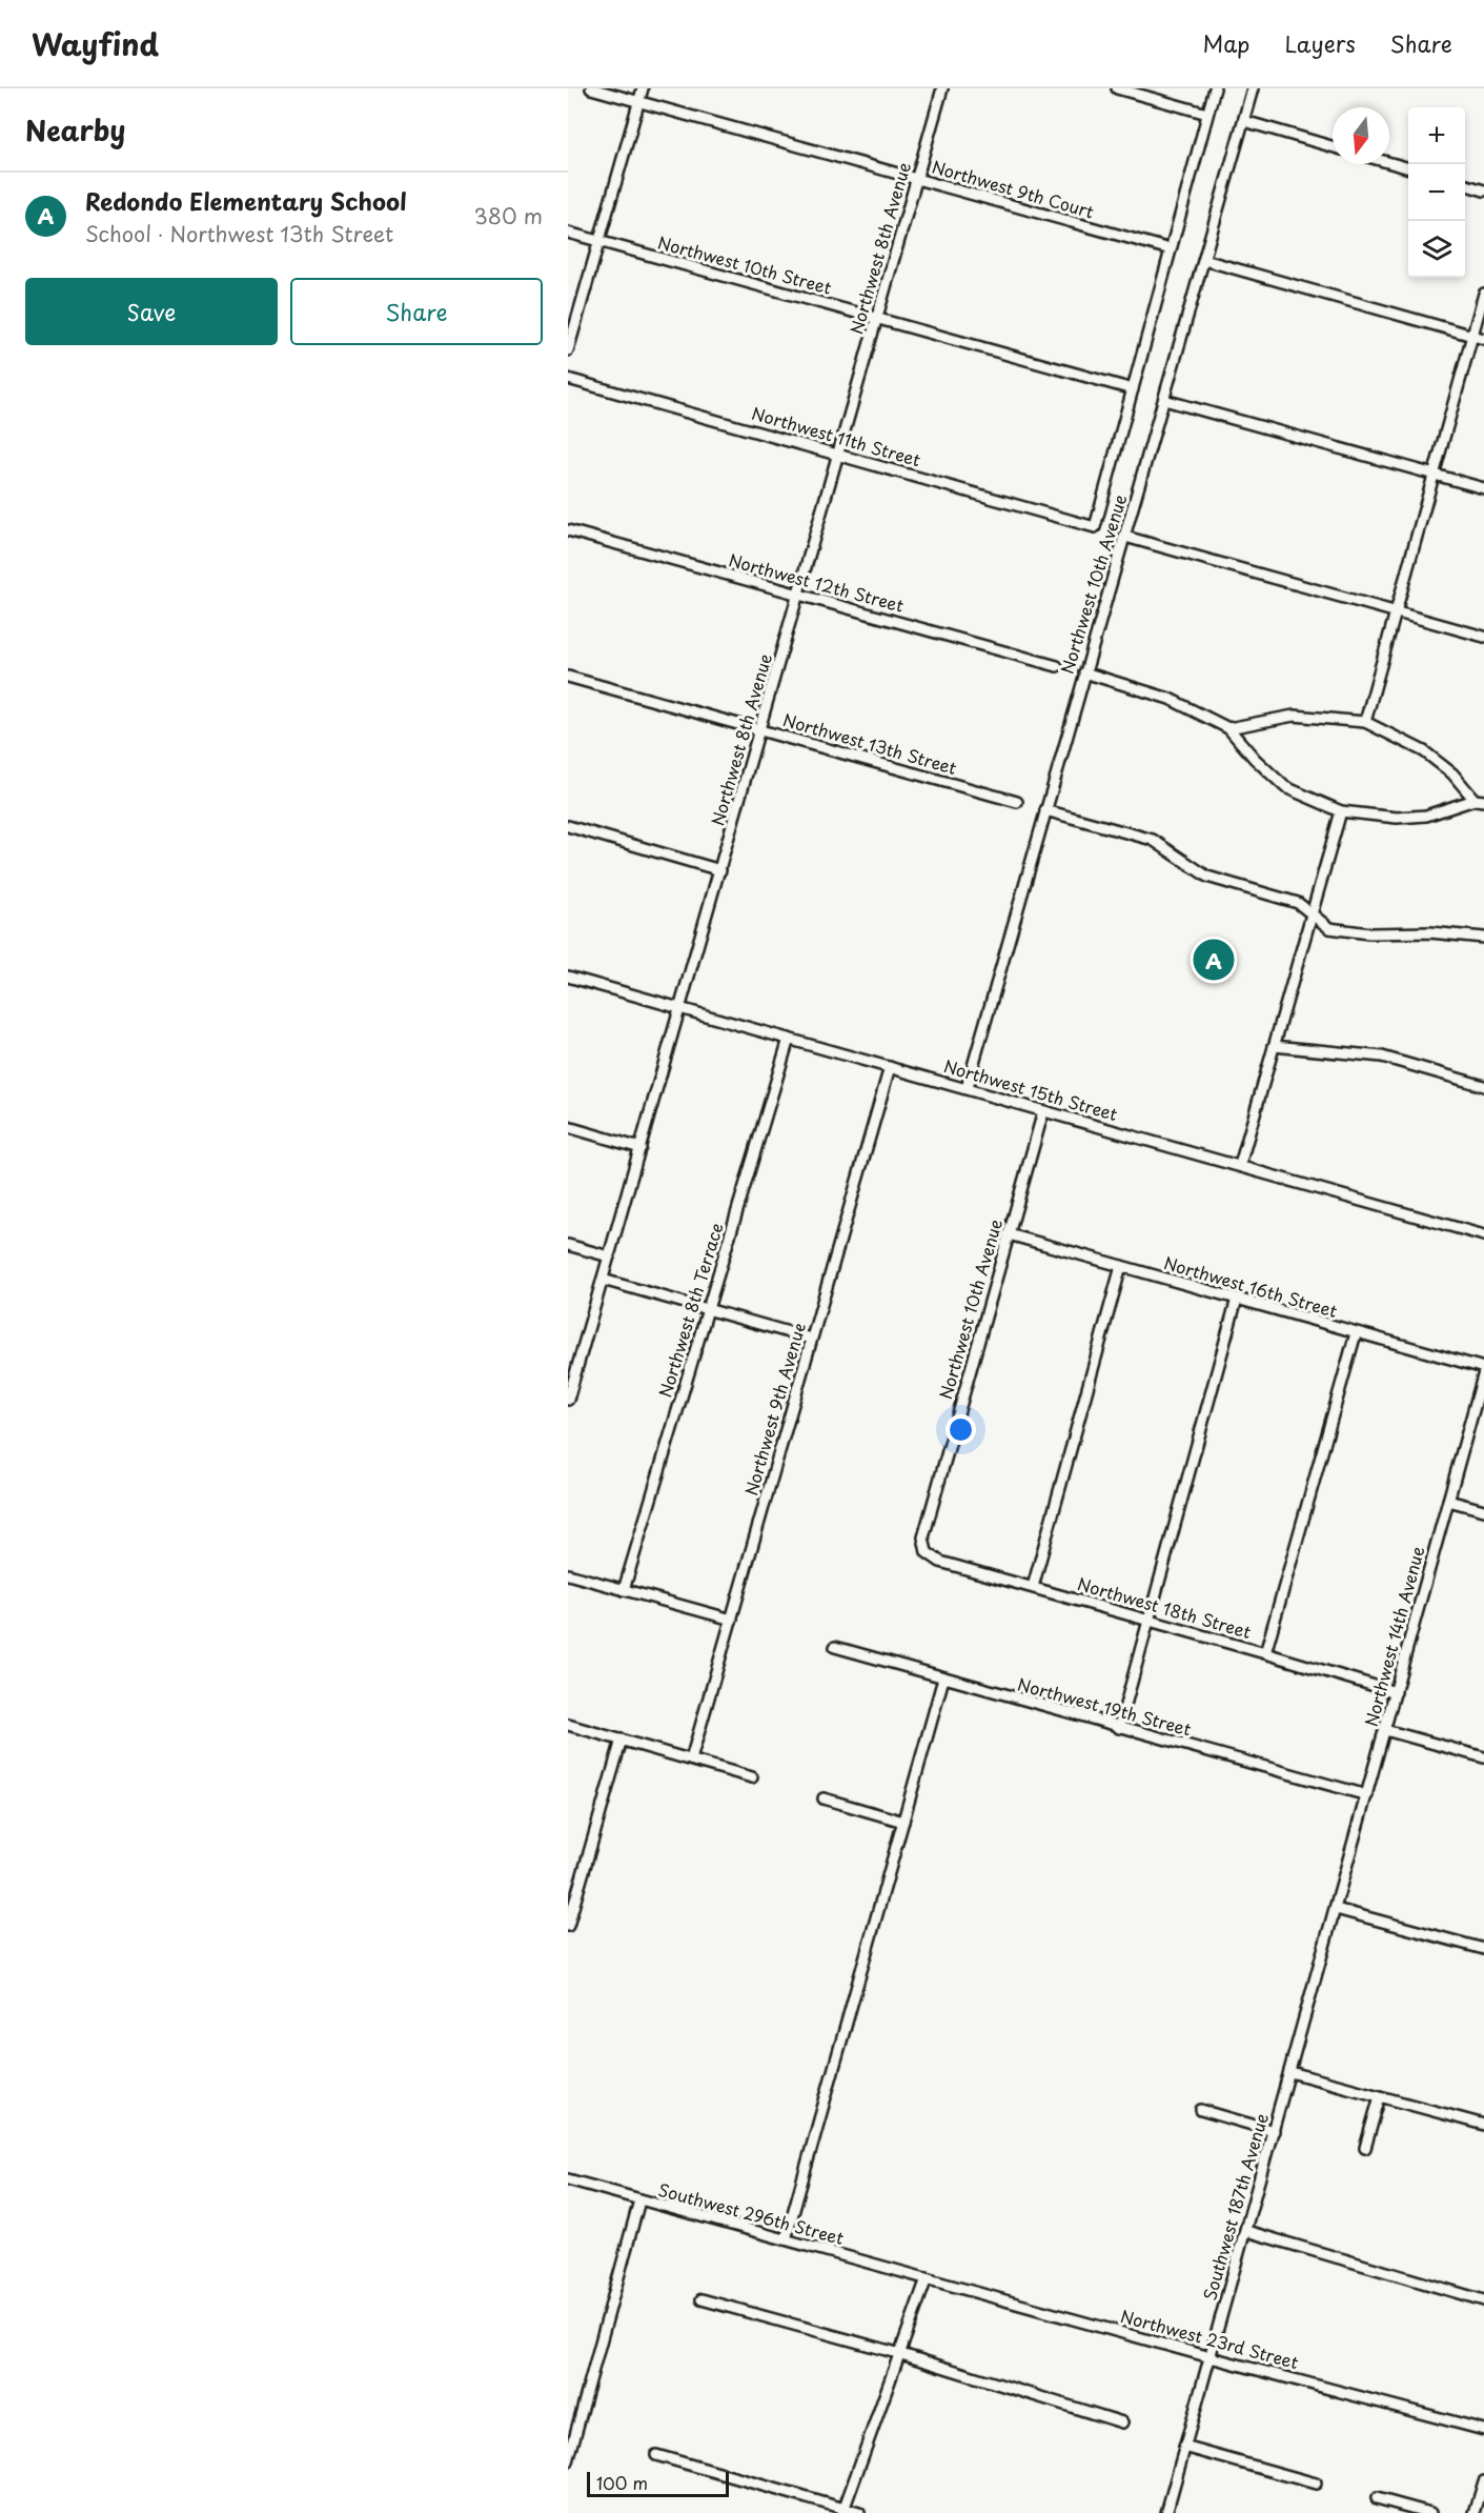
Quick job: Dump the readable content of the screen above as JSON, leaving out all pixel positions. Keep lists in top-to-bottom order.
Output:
{
  "streets": {
    "street": [
      "Northwest 9th Court",
      "Northwest 8th Avenue",
      "Northwest 10th Street",
      "Northwest 11th Street",
      "Northwest 12th Street",
      "Northwest 10th Avenue",
      "Northwest 13th Street",
      "Northwest 15th Street",
      "Northwest 16th Street",
      "Northwest 8th Terrace",
      "Northwest 9th Avenue",
      "Northwest 18th Street",
      "Northwest 14th Avenue",
      "Northwest 19th Street",
      "Southwest 187th Avenue",
      "Southwest 296th Street",
      "Northwest 23rd Street"
    ]
  },
  "crossings": [
    ["Northwest 9th Court", "Northwest 8th Avenue"],
    ["Northwest 8th Avenue", "Northwest 10th Street"],
    ["Northwest 8th Avenue", "Northwest 11th Street"],
    ["Northwest 8th Avenue", "Northwest 12th Street"],
    ["Northwest 8th Avenue", "Northwest 13th Street"],
    ["Northwest 8th Avenue", "Northwest 15th Street"],
    ["Northwest 10th Street", "Northwest 11th Street"],
    ["Northwest 10th Avenue", "Northwest 15th Street"],
    ["Northwest 10th Avenue", "Northwest 16th Street"],
    ["Northwest 10th Avenue", "Northwest 18th Street"],
    ["Northwest 15th Street", "Northwest 8th Terrace"],
    ["Northwest 15th Street", "Northwest 9th Avenue"],
    ["Northwest 16th Street", "Northwest 14th Avenue"],
    ["Northwest 18th Street", "Northwest 14th Avenue"],
    ["Northwest 14th Avenue", "Northwest 19th Street"],
    ["Northwest 14th Avenue", "Southwest 187th Avenue"],
    ["Southwest 187th Avenue", "Northwest 23rd Street"],
    ["Southwest 296th Street", "Northwest 23rd Street"]
  ],
  "scale_bar": "100 m",
  "north": "bottom",
  "page": {
    "header": "Wayfind",
    "nav": ["Map", "Layers", "Share"],
    "heading": "Nearby",
    "map_buttons": ["+", "−"],
    "list": [
      {
        "mark": "A",
        "name": "Redondo Elementary School",
        "note": "School · Northwest 13th Street",
        "value": "380 m"
      }
    ],
    "buttons": ["Save", "Share"],
    "pins": "A",
    "scale": "100 m"
  }
}
